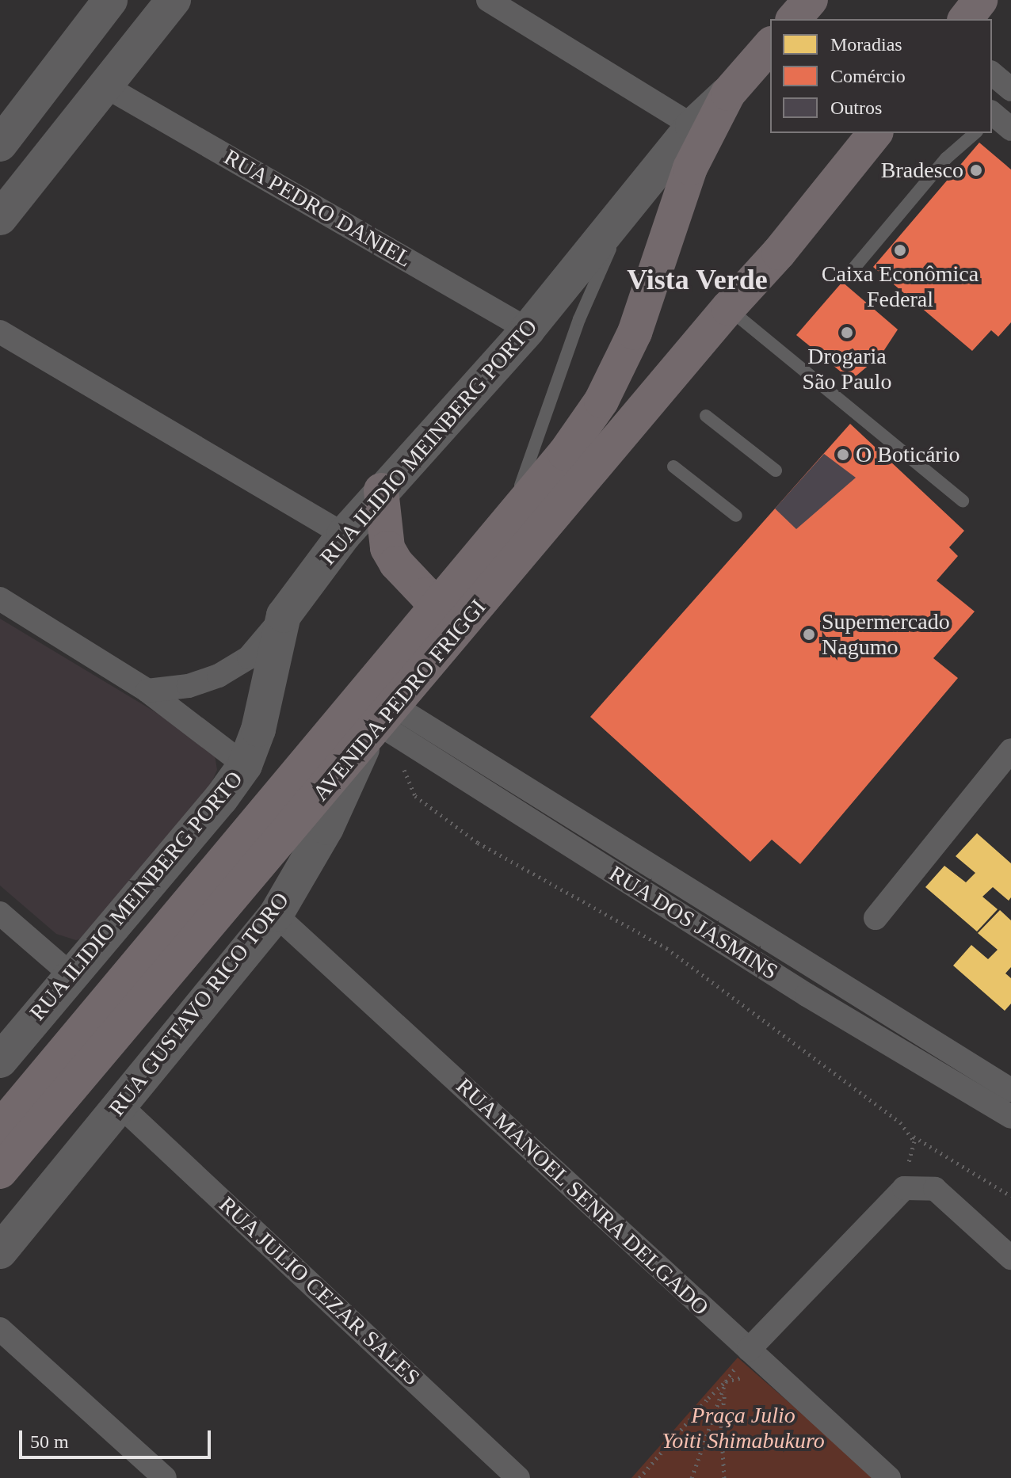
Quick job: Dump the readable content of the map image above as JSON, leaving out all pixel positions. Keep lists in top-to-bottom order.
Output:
{
  "streets": {
    "main road": ["RUA ILIDIO MEINBERG PORTO", "AVENIDA PEDRO FRIGGI", "RUA GUSTAVO RICO TORO"],
    "street": [
      "RUA PEDRO DANIEL",
      "RUA DOS JASMINS",
      "RUA MANOEL SENRA DELGADO",
      "RUA JULIO CEZAR SALES"
    ]
  },
  "crossings": [
    ["RUA PEDRO DANIEL", "RUA ILIDIO MEINBERG PORTO"],
    ["RUA ILIDIO MEINBERG PORTO", "AVENIDA PEDRO FRIGGI"],
    ["AVENIDA PEDRO FRIGGI", "RUA DOS JASMINS"],
    ["AVENIDA PEDRO FRIGGI", "RUA GUSTAVO RICO TORO"],
    ["RUA DOS JASMINS", "RUA GUSTAVO RICO TORO"],
    ["RUA GUSTAVO RICO TORO", "RUA MANOEL SENRA DELGADO"],
    ["RUA GUSTAVO RICO TORO", "RUA JULIO CEZAR SALES"]
  ],
  "districts": ["Vista Verde"],
  "parks": ["Praça Julio Yoiti Shimabukuro"],
  "places": [
    "Bradesco",
    "Caixa Econômica Federal",
    "Drogaria São Paulo",
    "O Boticário",
    "Supermercado Nagumo"
  ],
  "legend": ["Moradias", "Comércio", "Outros"],
  "scale_bar": "50 m"
}
